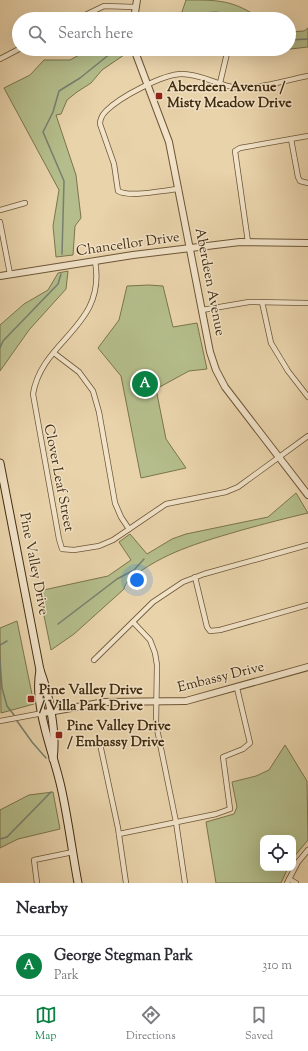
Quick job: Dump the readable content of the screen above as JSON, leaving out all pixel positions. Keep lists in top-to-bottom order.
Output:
{
  "streets": {
    "main road": ["Pine Valley Drive"],
    "street": [
      "Chancellor Drive",
      "Aberdeen Avenue",
      "Clover Leaf Street",
      "Embassy Drive"
    ]
  },
  "crossings": [
    ["Chancellor Drive", "Aberdeen Avenue"],
    ["Chancellor Drive", "Clover Leaf Street"],
    ["Aberdeen Avenue", "Clover Leaf Street"],
    ["Pine Valley Drive", "Embassy Drive"]
  ],
  "places": {
    "transit": ["Aberdeen Avenue / Misty Meadow Drive", "Pine Valley Drive / Villa Park Drive", "Pine Valley Drive / Embassy Drive"]
  },
  "page": {
    "search": "Search here",
    "pins": "A",
    "heading": "Nearby",
    "list": [
      {
        "mark": "A",
        "name": "George Stegman Park",
        "note": "Park",
        "value": "310 m"
      }
    ],
    "nav": ["Map", "Directions", "Saved"]
  }
}
